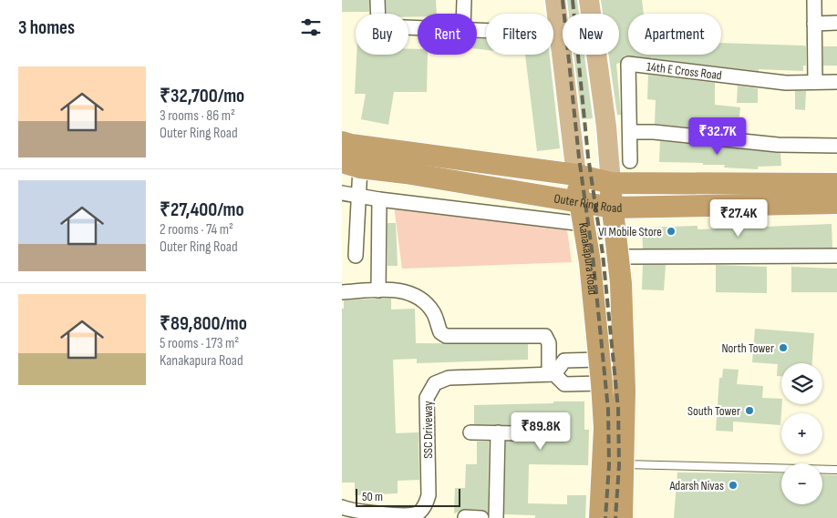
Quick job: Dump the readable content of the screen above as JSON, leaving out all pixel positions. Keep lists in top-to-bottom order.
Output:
{
  "streets": {
    "highway": ["Outer Ring Road", "Kanakapura Road"],
    "street": ["14th E Cross Road", "SSC Driveway"]
  },
  "crossings": [
    ["Outer Ring Road", "Kanakapura Road"]
  ],
  "places": [
    "VI Mobile Store",
    "North Tower",
    "South Tower",
    "Adarsh Nivas"
  ],
  "scale_bar": "50 m",
  "page": {
    "heading": "3 homes",
    "chip": [
      "Buy",
      "Rent",
      "Filters",
      "New",
      "Apartment"
    ],
    "list": [
      {
        "name": "₹32,700/mo",
        "note": "3 rooms · 86 m² · Outer Ring Road"
      },
      {
        "name": "₹27,400/mo",
        "note": "2 rooms · 74 m² · Outer Ring Road"
      },
      {
        "name": "₹89,800/mo",
        "note": "5 rooms · 173 m² · Kanakapura Road"
      }
    ],
    "price": ["₹32.7K", "₹27.4K", "₹89.8K"],
    "map_buttons": ["+", "−"],
    "scale": "50 m"
  }
}
